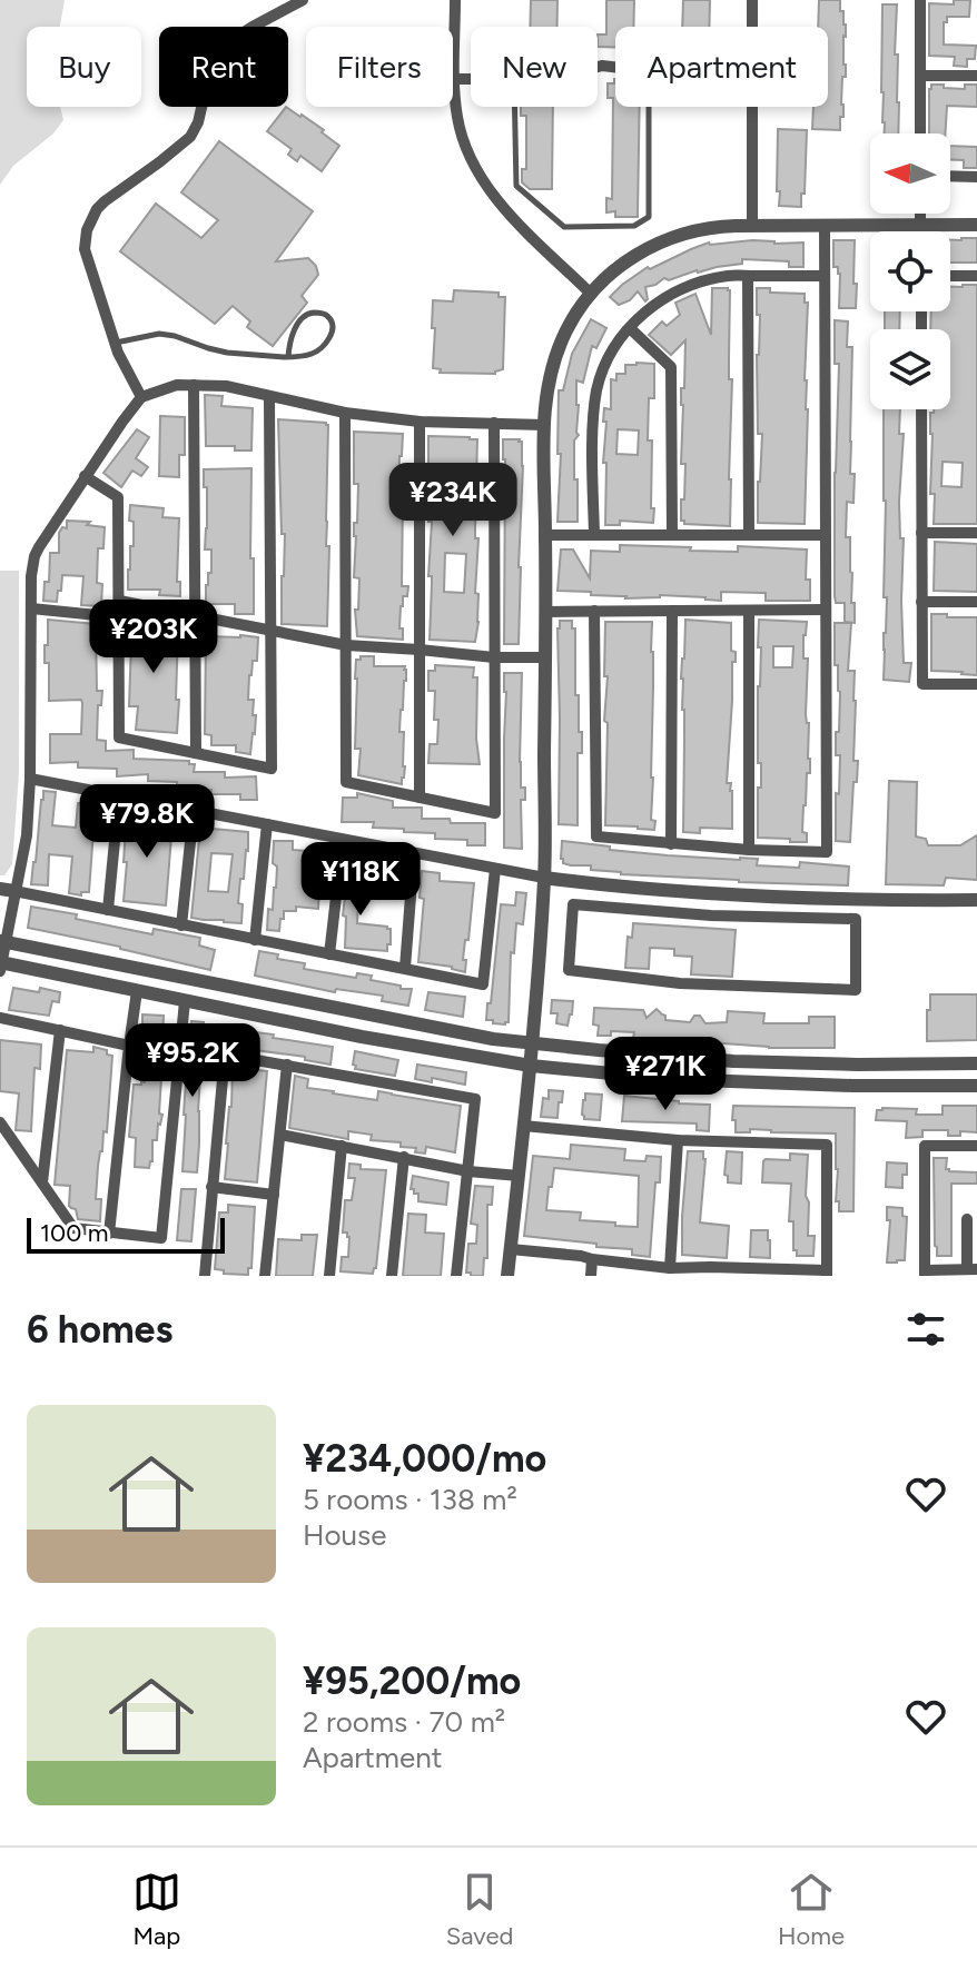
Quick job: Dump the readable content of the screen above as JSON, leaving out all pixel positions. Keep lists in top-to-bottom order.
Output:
{
  "scale_bar": "100 m",
  "north": "left",
  "page": {
    "chip": [
      "Buy",
      "Rent",
      "Filters",
      "New",
      "Apartment"
    ],
    "price": [
      "¥234K",
      "¥203K",
      "¥79.8K",
      "¥118K",
      "¥95.2K",
      "¥271K"
    ],
    "scale": "100 m",
    "heading": "6 homes",
    "list": [
      {
        "name": "¥234,000/mo",
        "note": "5 rooms · 138 m² · House"
      },
      {
        "name": "¥95,200/mo",
        "note": "2 rooms · 70 m² · Apartment"
      }
    ],
    "tabs": ["Map", "Saved", "Home"]
  }
}
